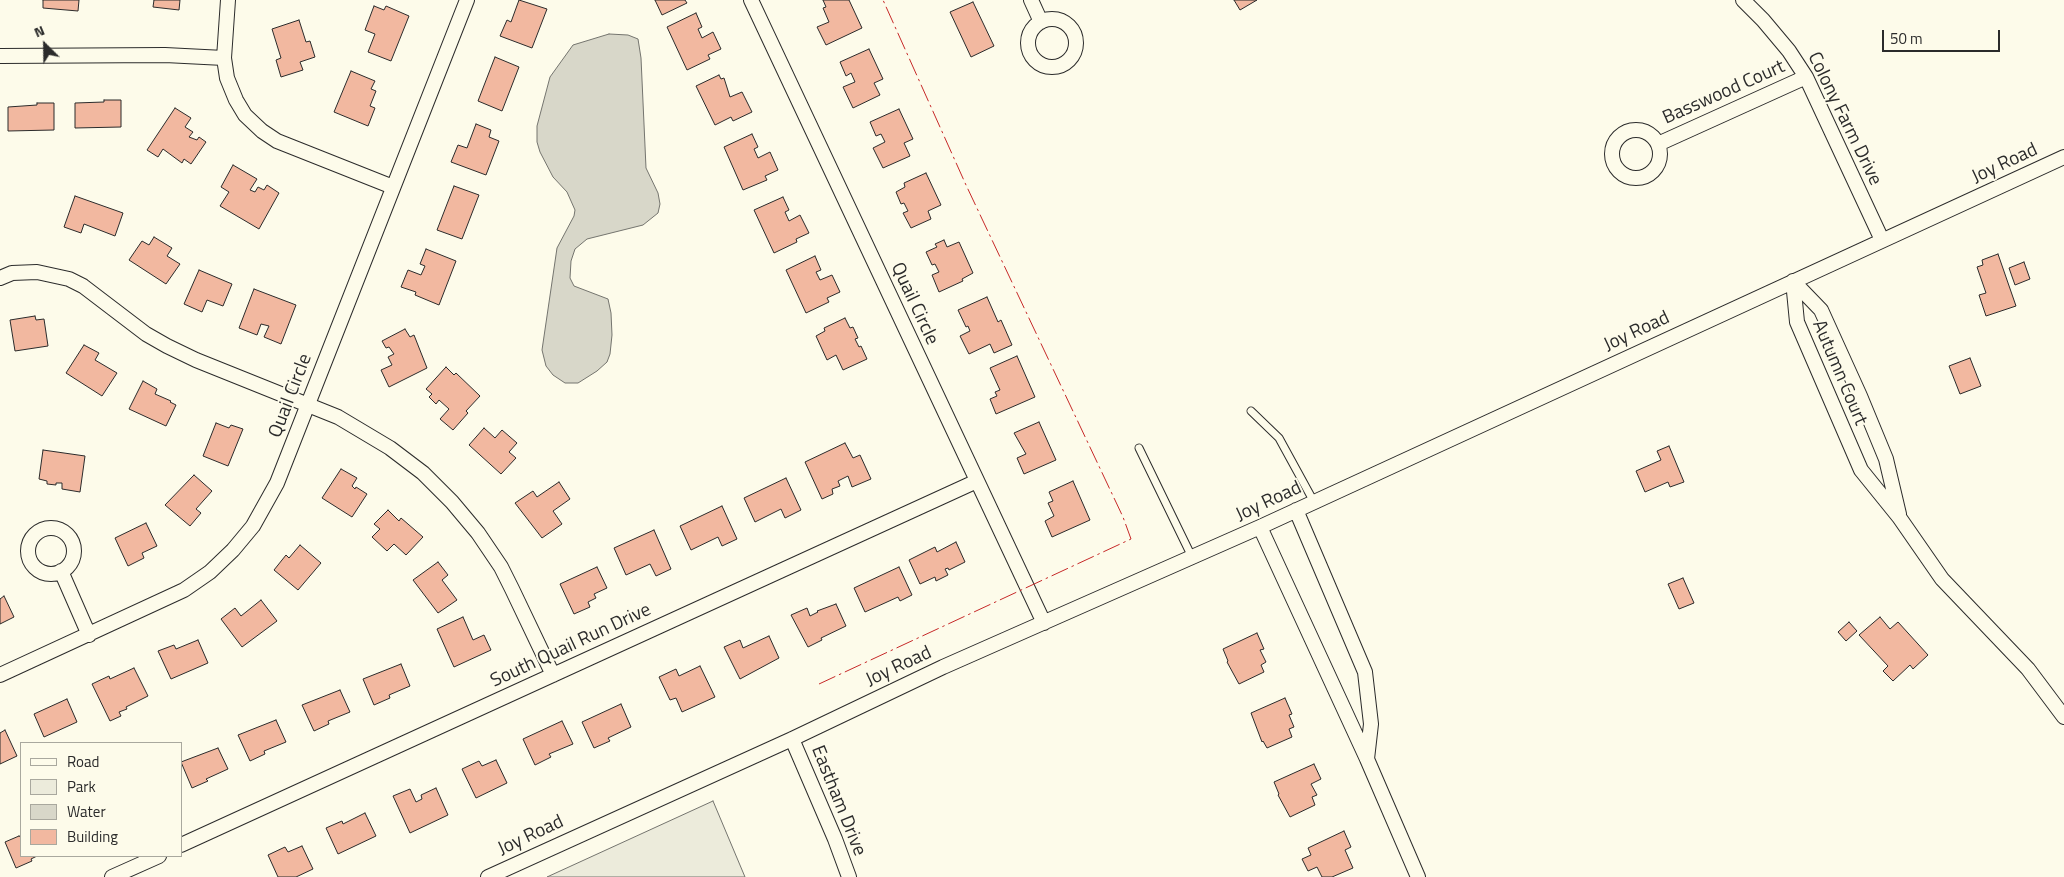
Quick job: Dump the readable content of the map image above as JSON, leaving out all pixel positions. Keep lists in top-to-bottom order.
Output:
{
  "streets": {
    "street": [
      "Basswood Court",
      "Colony Farm Drive",
      "Joy Road",
      "Quail Circle",
      "Autumn Court",
      "South Quail Run Drive",
      "Eastham Drive"
    ]
  },
  "crossings": [
    ["Basswood Court", "Colony Farm Drive"],
    ["Colony Farm Drive", "Joy Road"],
    ["Joy Road", "Quail Circle"],
    ["Joy Road", "Autumn Court"],
    ["Joy Road", "Eastham Drive"],
    ["Quail Circle", "South Quail Run Drive"]
  ],
  "legend": [
    "Road",
    "Park",
    "Water",
    "Building"
  ],
  "scale_bar": "50 m",
  "north": "top left"
}
